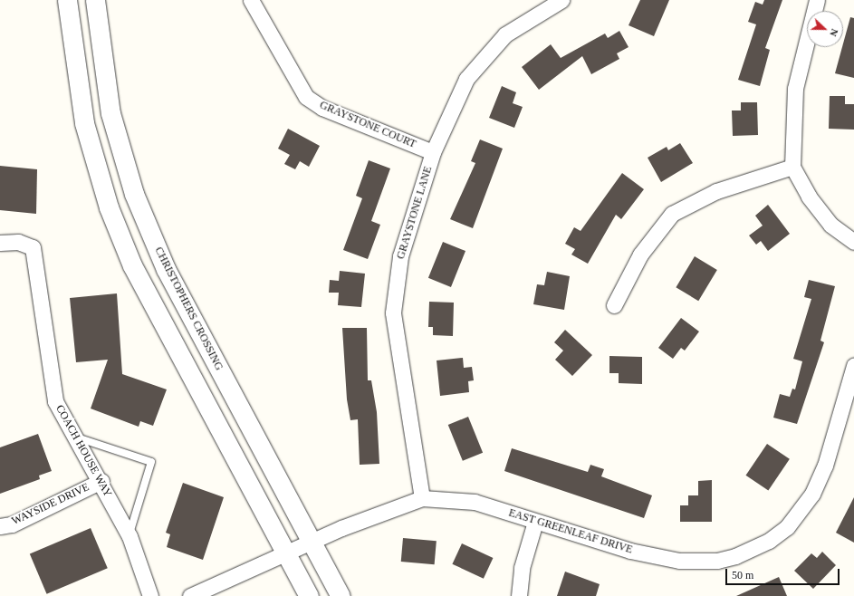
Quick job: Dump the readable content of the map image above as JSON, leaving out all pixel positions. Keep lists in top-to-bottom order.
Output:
{
  "streets": {
    "street": [
      "GRAYSTONE COURT",
      "GRAYSTONE LANE",
      "CHRISTOPHERS CROSSING",
      "COACH HOUSE WAY",
      "WAYSIDE DRIVE",
      "EAST GREENLEAF DRIVE"
    ]
  },
  "crossings": [
    ["GRAYSTONE COURT", "GRAYSTONE LANE"],
    ["GRAYSTONE LANE", "EAST GREENLEAF DRIVE"],
    ["CHRISTOPHERS CROSSING", "EAST GREENLEAF DRIVE"],
    ["COACH HOUSE WAY", "WAYSIDE DRIVE"]
  ],
  "scale_bar": "50 m",
  "north": "right"
}
